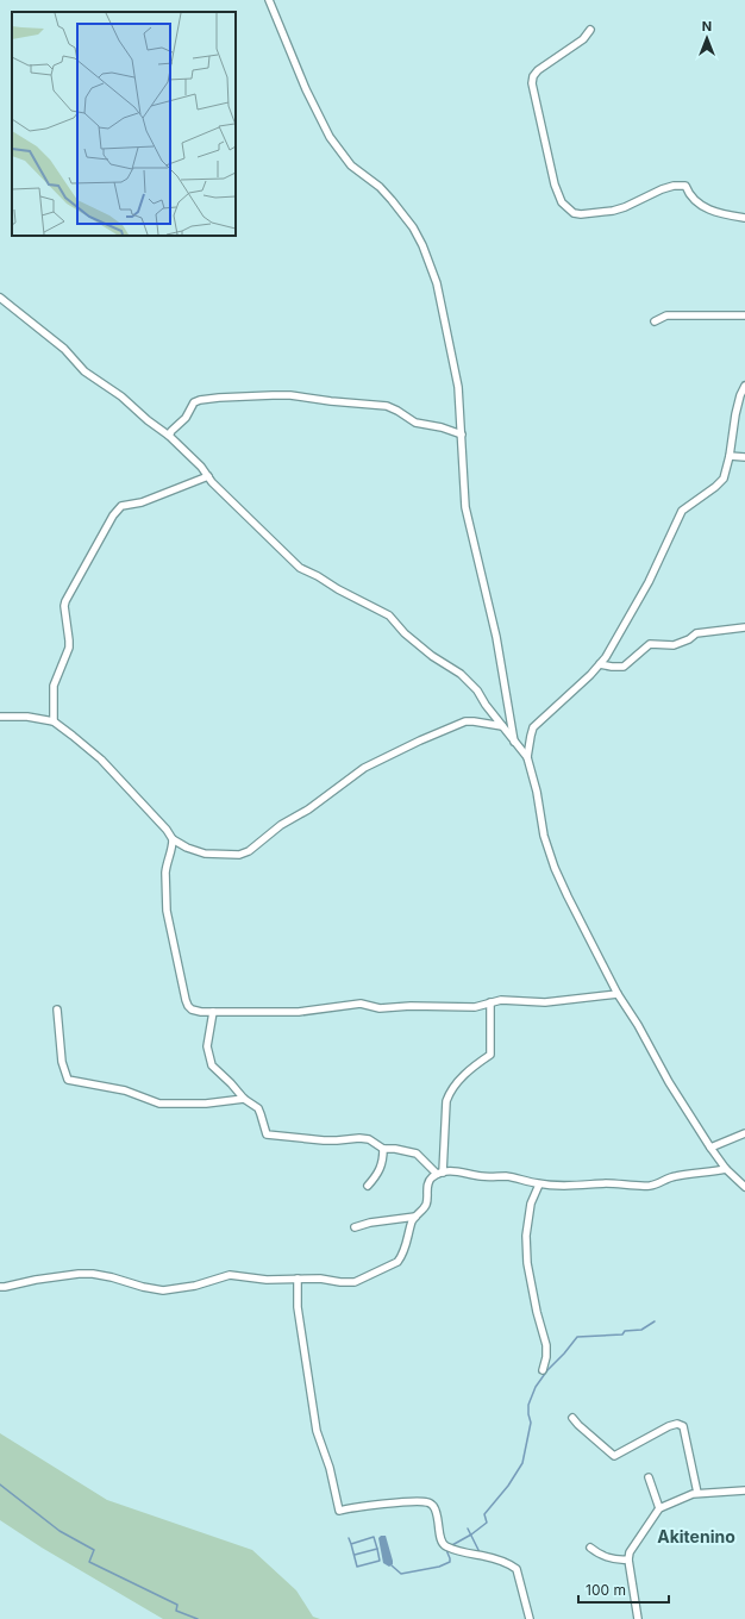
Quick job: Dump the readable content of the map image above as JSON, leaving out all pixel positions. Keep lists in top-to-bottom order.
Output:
{
  "districts": ["Akitenino"],
  "scale_bar": "100 m",
  "north": "top"
}
